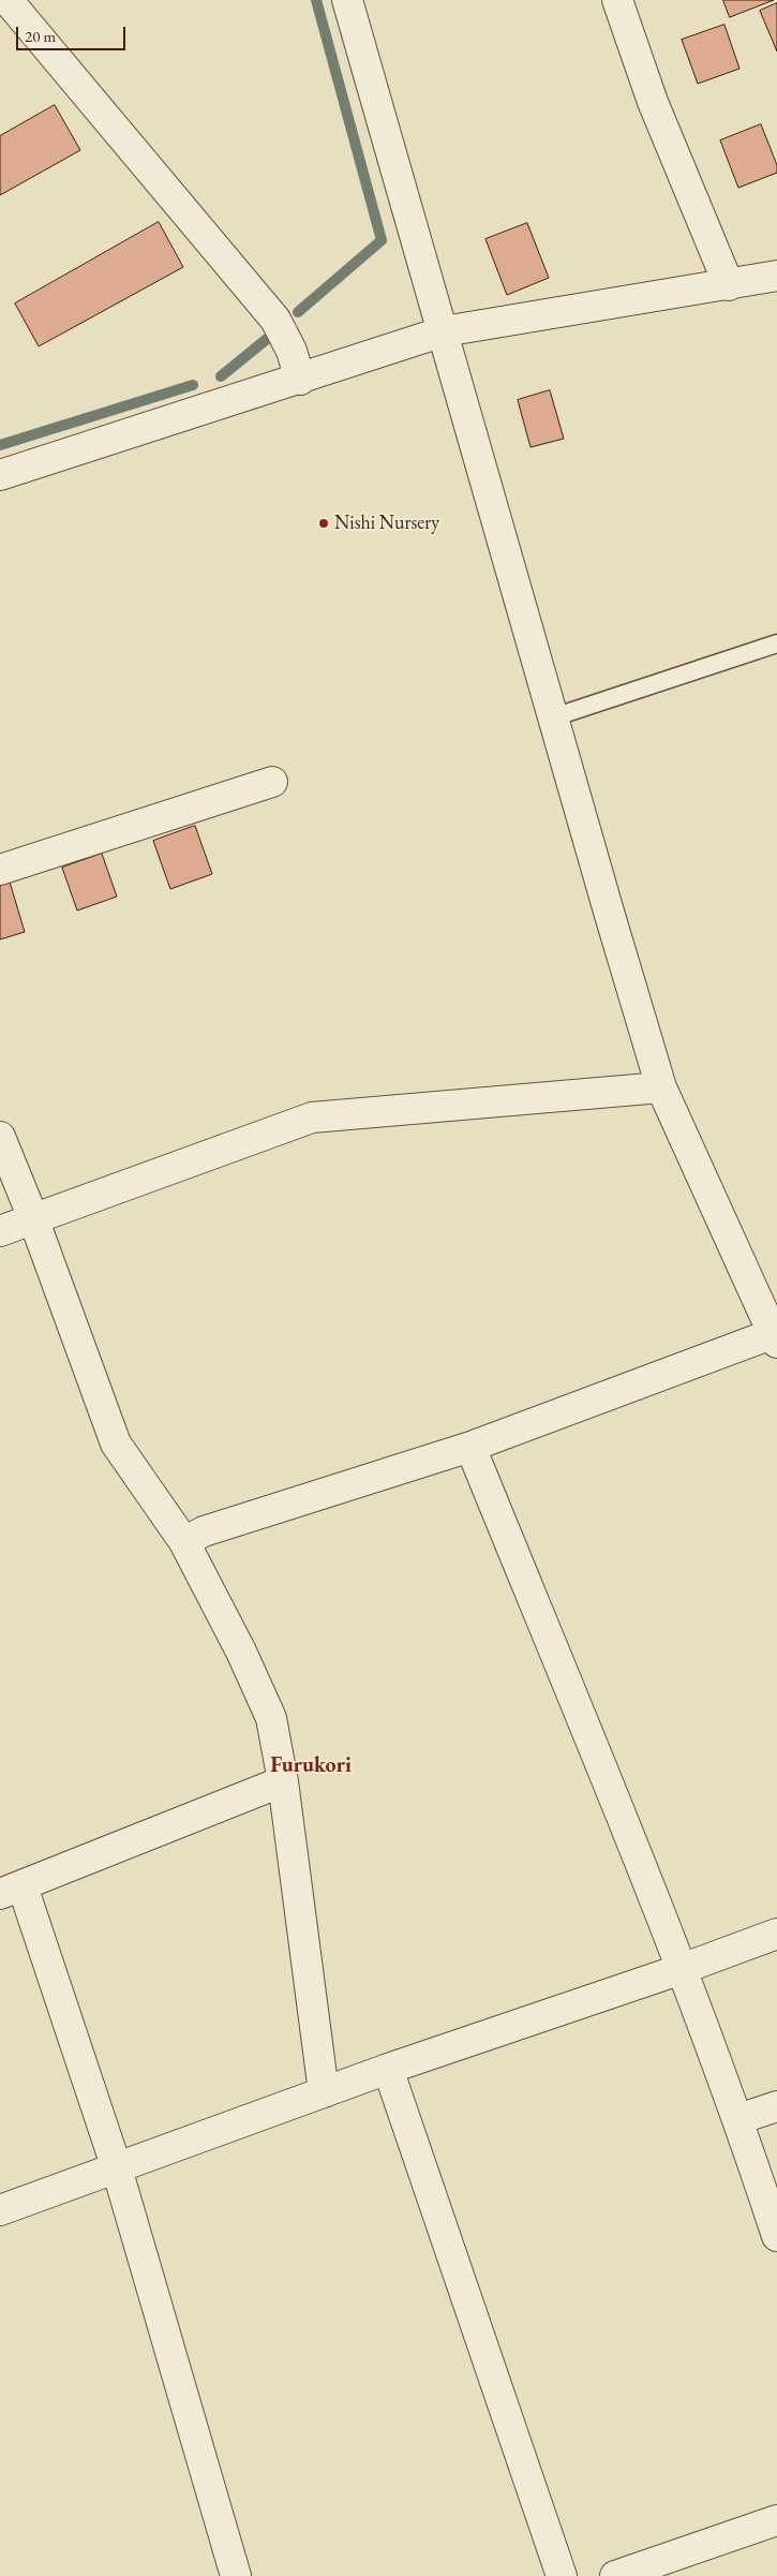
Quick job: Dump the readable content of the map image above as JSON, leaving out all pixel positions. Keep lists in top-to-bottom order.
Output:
{
  "districts": ["Furukori"],
  "places": ["Nishi Nursery"],
  "scale_bar": "20 m"
}
